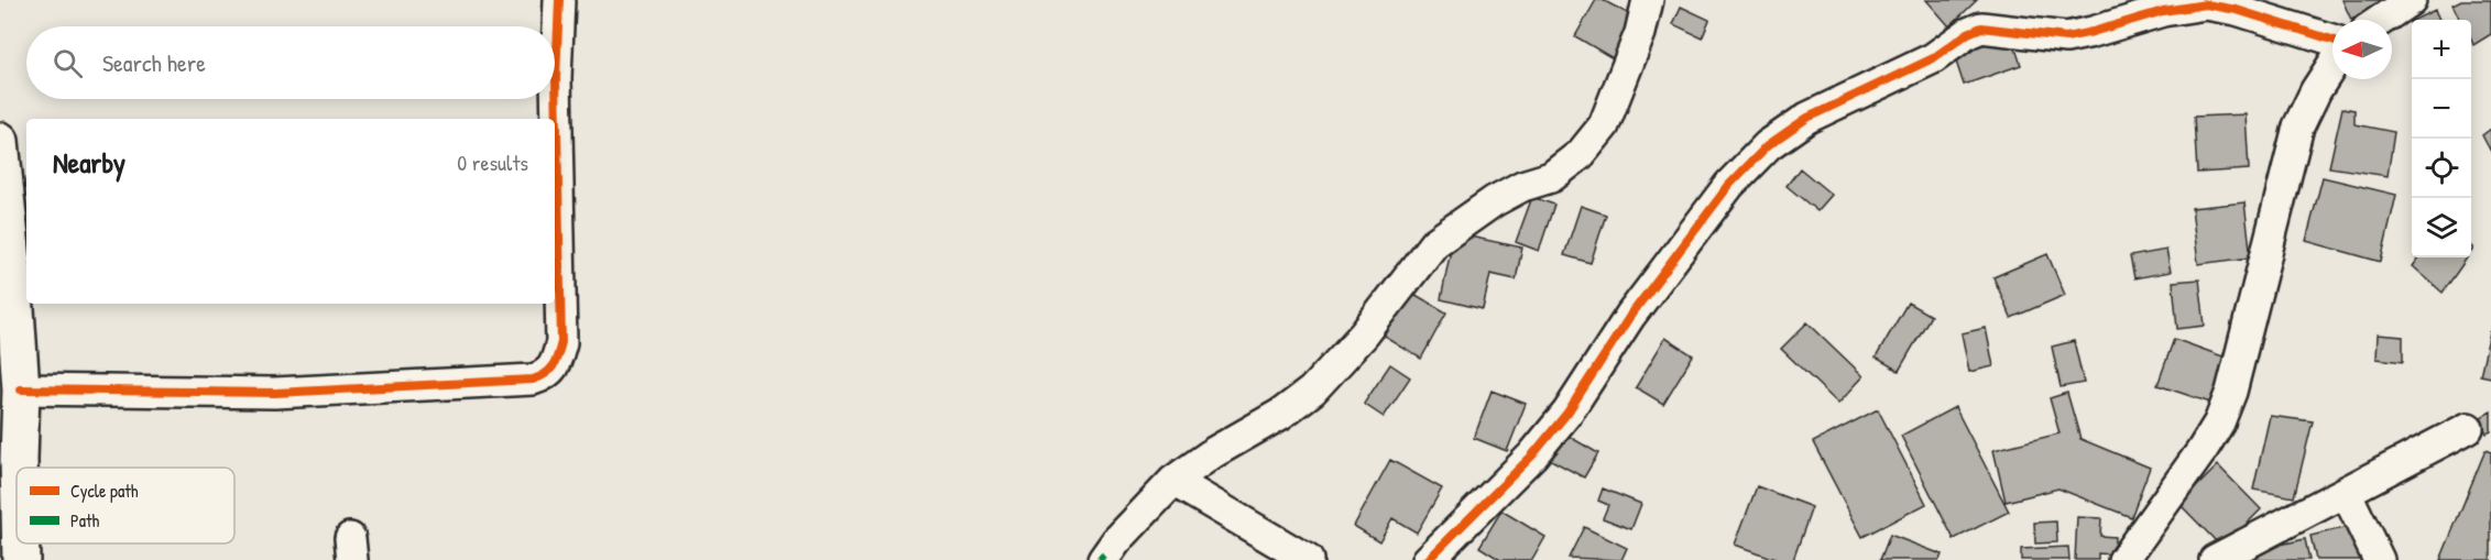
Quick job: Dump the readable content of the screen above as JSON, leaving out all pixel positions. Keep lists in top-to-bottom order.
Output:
{
  "legend": ["Cycle path", "Path"],
  "north": "left",
  "page": {
    "map_buttons": ["+", "−"],
    "search": "Search here",
    "heading": ["Nearby", "0 results"]
  }
}
